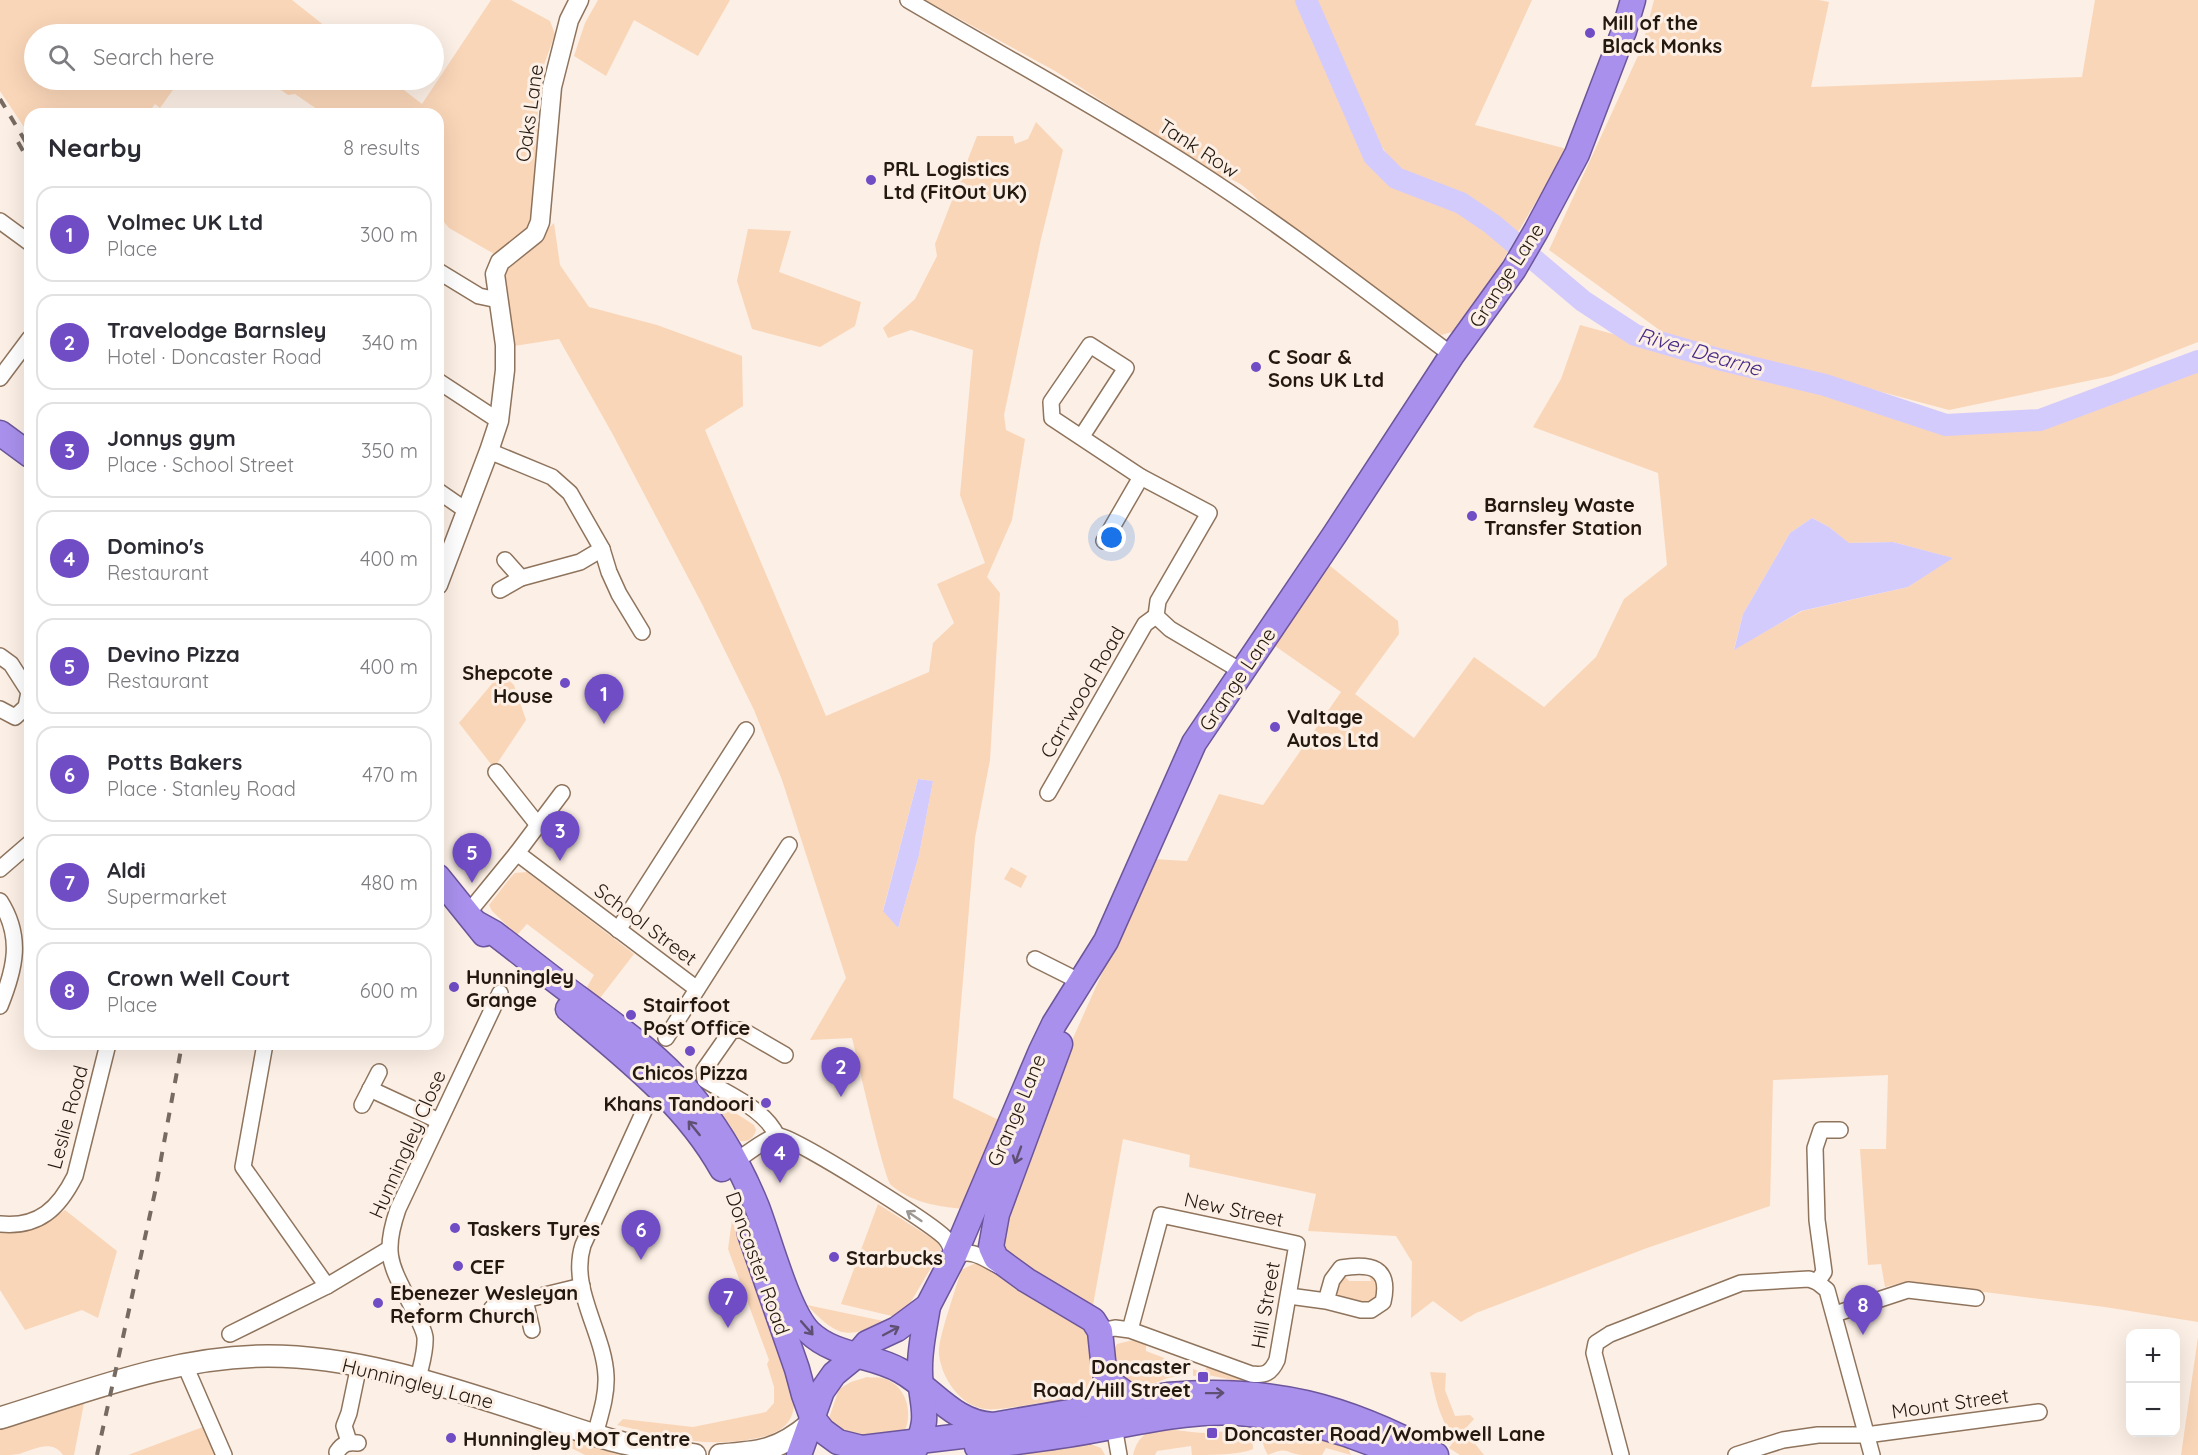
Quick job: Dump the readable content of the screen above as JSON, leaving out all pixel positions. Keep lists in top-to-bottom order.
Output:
{
  "streets": {
    "highway": ["Grange Lane", "Doncaster Road"],
    "main road": ["Hunningley Lane"],
    "street": [
      "Oaks Lane",
      "Tank Row",
      "Carrwood Road",
      "School Street",
      "Leslie Road",
      "Hunningley Close",
      "New Street",
      "Hill Street",
      "Mount Street"
    ]
  },
  "crossings": [
    ["Tank Row", "Grange Lane"],
    ["Grange Lane", "Doncaster Road"],
    ["Hunningley Close", "Hunningley Lane"],
    ["New Street", "Hill Street"]
  ],
  "water": ["River Dearne"],
  "places": {
    "other": [
      "Mill of the Black Monks",
      "PRL Logistics Ltd (FitOut UK)",
      "C Soar & Sons UK Ltd",
      "Barnsley Waste Transfer Station",
      "Shepcote House",
      "Valtage Autos Ltd",
      "Hunningley Grange",
      "Stairfoot Post Office",
      "Chicos Pizza",
      "Khans Tandoori",
      "Taskers Tyres",
      "Starbucks",
      "CEF",
      "Ebenezer Wesleyan Reform Church",
      "Hunningley MOT Centre"
    ],
    "transit": ["Doncaster Road/Hill Street", "Doncaster Road/Wombwell Lane"]
  },
  "page": {
    "search": "Search here",
    "heading": ["Nearby", "8 results"],
    "list": [
      {
        "mark": "1",
        "name": "Volmec UK Ltd",
        "note": "Place",
        "value": "300 m"
      },
      {
        "mark": "2",
        "name": "Travelodge Barnsley",
        "note": "Hotel · Doncaster Road",
        "value": "340 m"
      },
      {
        "mark": "3",
        "name": "Jonnys gym",
        "note": "Place · School Street",
        "value": "350 m"
      },
      {
        "mark": "4",
        "name": "Domino's",
        "note": "Restaurant",
        "value": "400 m"
      },
      {
        "mark": "5",
        "name": "Devino Pizza",
        "note": "Restaurant",
        "value": "400 m"
      },
      {
        "mark": "6",
        "name": "Potts Bakers",
        "note": "Place · Stanley Road",
        "value": "470 m"
      },
      {
        "mark": "7",
        "name": "Aldi",
        "note": "Supermarket",
        "value": "480 m"
      },
      {
        "mark": "8",
        "name": "Crown Well Court",
        "note": "Place",
        "value": "600 m"
      }
    ],
    "pins": [
      "1",
      "3",
      "5",
      "2",
      "4",
      "6",
      "7",
      "8"
    ],
    "map_buttons": ["+", "−"]
  }
}
